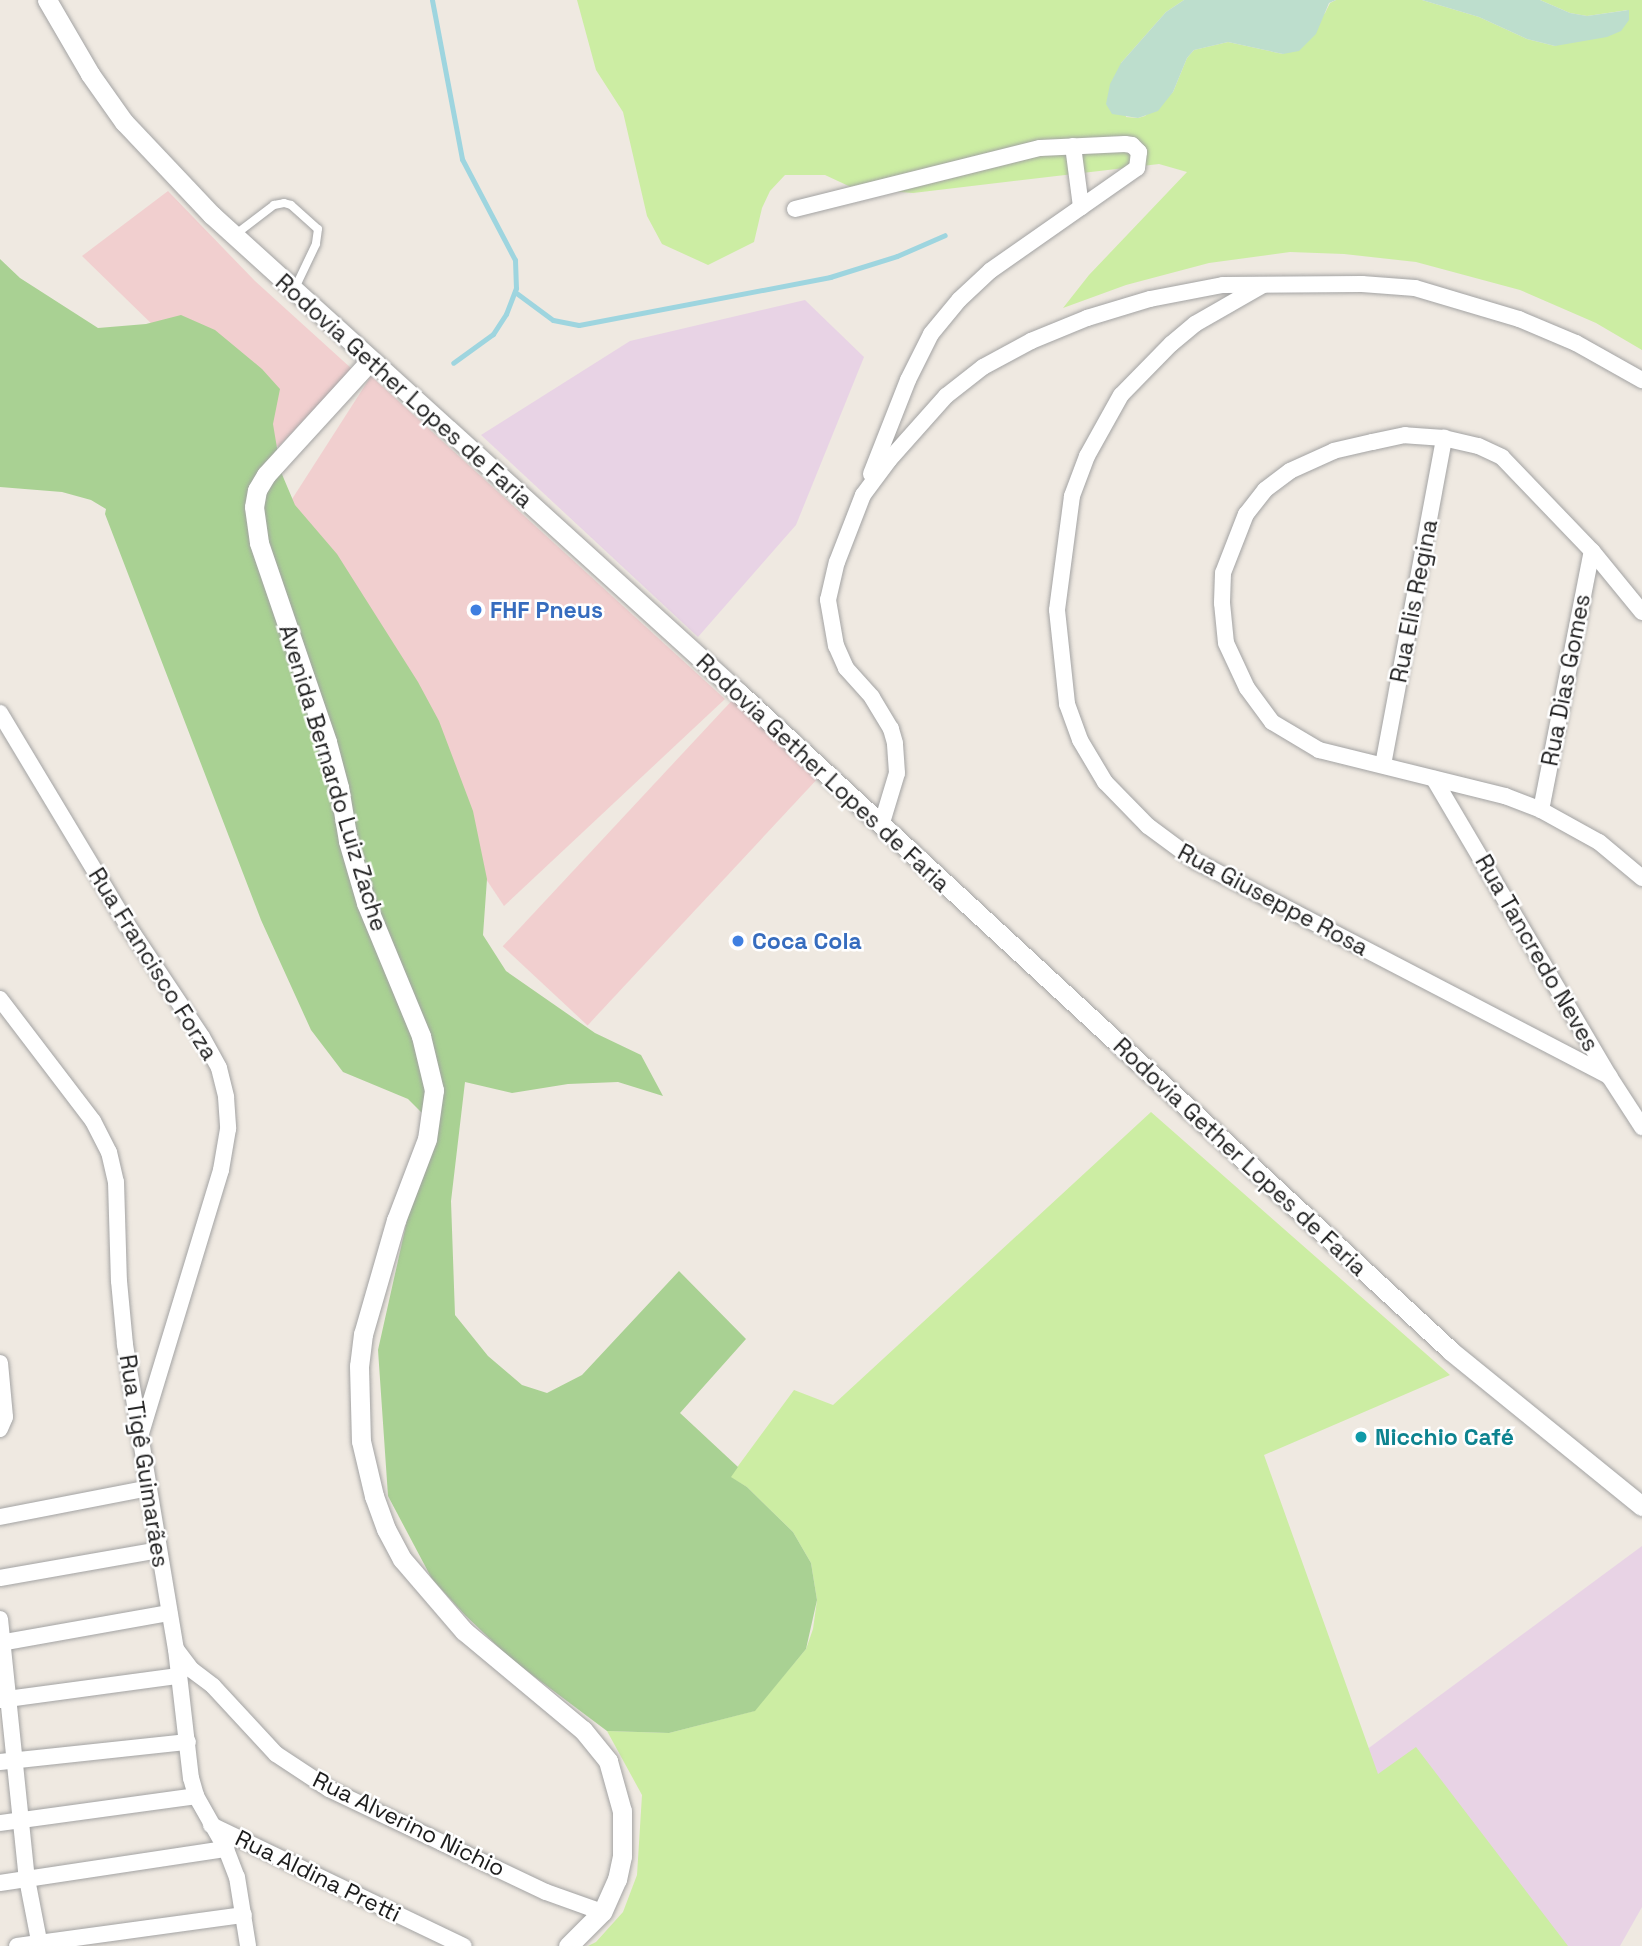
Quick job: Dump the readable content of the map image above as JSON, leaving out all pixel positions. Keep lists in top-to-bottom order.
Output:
{
  "streets": {
    "street": [
      "Rodovia Gether Lopes de Faria",
      "Rua Elis Regina",
      "Rua Dias Gomes",
      "Avenida Bernardo Luiz Zache",
      "Rua Giuseppe Rosa",
      "Rua Tancredo Neves",
      "Rua Francisco Forza",
      "Rua Tigê Guimarães",
      "Rua Alverino Nichio",
      "Rua Aldina Pretti"
    ]
  },
  "crossings": [
    ["Rodovia Gether Lopes de Faria", "Avenida Bernardo Luiz Zache"],
    ["Avenida Bernardo Luiz Zache", "Rua Alverino Nichio"],
    ["Rua Giuseppe Rosa", "Rua Tancredo Neves"],
    ["Rua Francisco Forza", "Rua Tigê Guimarães"],
    ["Rua Tigê Guimarães", "Rua Alverino Nichio"],
    ["Rua Tigê Guimarães", "Rua Aldina Pretti"]
  ],
  "places": ["FHF Pneus", "Coca Cola", "Nicchio Café"]
}
